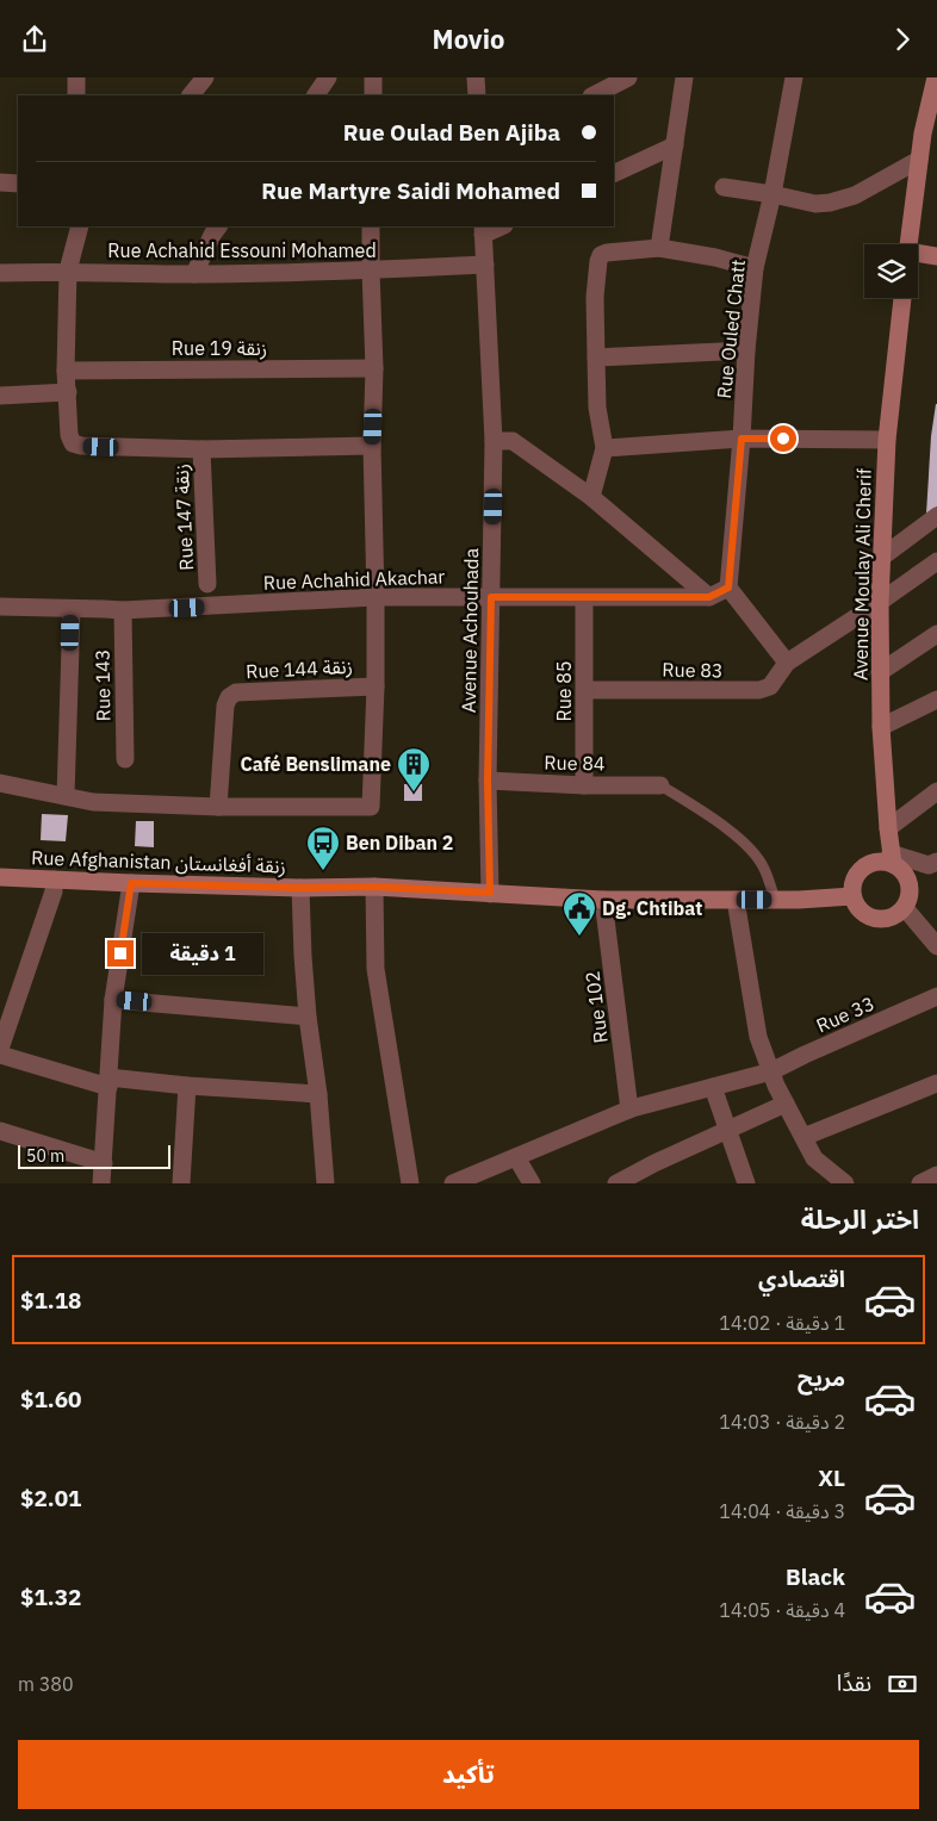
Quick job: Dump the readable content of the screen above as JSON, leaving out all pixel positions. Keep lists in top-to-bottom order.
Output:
{
  "streets": {
    "street": [
      "Rue Achahid Essouni Mohamed",
      "Rue Ouled Chatt",
      "Rue 19 زنقة",
      "Rue 147 زنقة",
      "Avenue Moulay Ali Cherif",
      "Rue Achahid Akachar",
      "Avenue Achouhada",
      "Rue 144 زنقة",
      "Rue 83",
      "Rue 143",
      "Rue 85",
      "Rue 84",
      "Rue Afghanistan زنقة أفغانستان",
      "Rue 102",
      "Rue 33"
    ]
  },
  "crossings": [
    ["Rue Achahid Essouni Mohamed", "Avenue Achouhada"],
    ["Rue Ouled Chatt", "Rue Achahid Akachar"],
    ["Avenue Moulay Ali Cherif", "Rue Afghanistan زنقة أفغانستان"],
    ["Rue Achahid Akachar", "Avenue Achouhada"],
    ["Rue Achahid Akachar", "Rue 143"],
    ["Rue Achahid Akachar", "Rue 85"],
    ["Avenue Achouhada", "Rue 84"],
    ["Avenue Achouhada", "Rue Afghanistan زنقة أفغانستان"],
    ["Rue 83", "Rue 85"],
    ["Rue 85", "Rue 84"],
    ["Rue Afghanistan زنقة أفغانستان", "Rue 102"],
    ["Rue 102", "Rue 33"]
  ],
  "places": {
    "building": ["Café Benslimane"],
    "bus stop": ["Ben Diban 2"],
    "public building": ["Dg. Chtibat"]
  },
  "scale_bar": "50 m",
  "page": {
    "header": "Movio",
    "banner": ["Rue Oulad Ben Ajiba", "Rue Martyre Saidi Mohamed"],
    "bubble": "1 دقيقة",
    "scale": "50 m",
    "heading": "اختر الرحلة",
    "list": [
      {
        "name": "اقتصادي",
        "note": "1 دقيقة · 14:02",
        "value": "$1.18"
      },
      {
        "name": "مريح",
        "note": "2 دقيقة · 14:03",
        "value": "$1.60"
      },
      {
        "name": "XL",
        "note": "3 دقيقة · 14:04",
        "value": "$2.01"
      },
      {
        "name": "Black",
        "note": "4 دقيقة · 14:05",
        "value": "$1.32"
      }
    ],
    "pay": ["نقدًا", "380 m"],
    "buttons": "تأكيد"
  }
}
